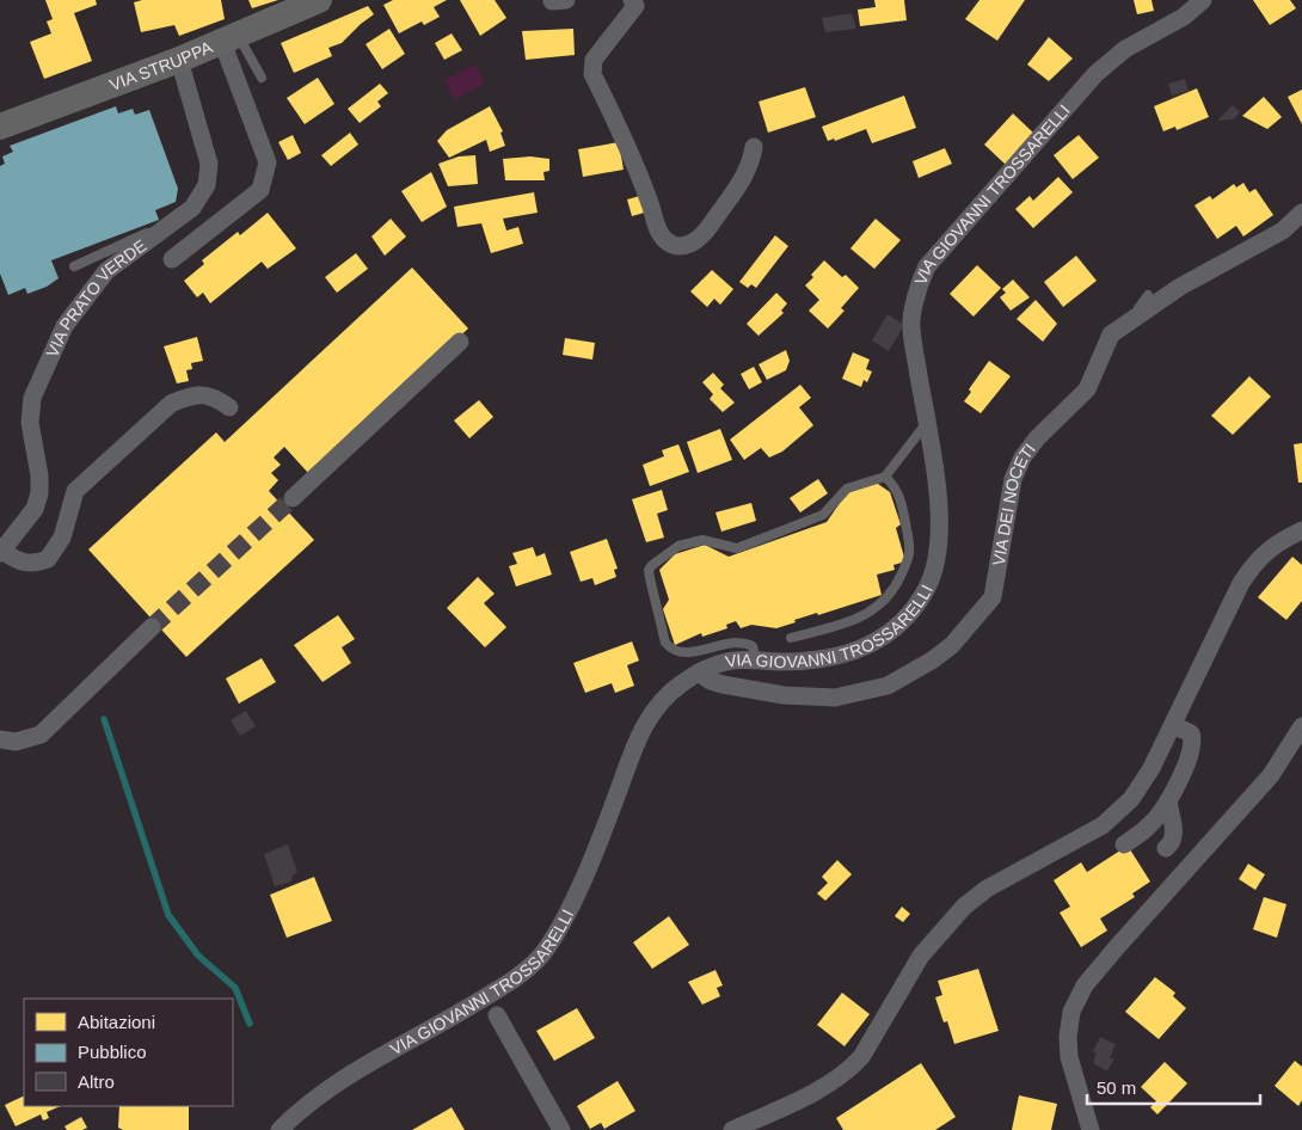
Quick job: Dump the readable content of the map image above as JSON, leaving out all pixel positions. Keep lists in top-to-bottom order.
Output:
{
  "streets": {
    "street": [
      "VIA STRUPPA",
      "VIA GIOVANNI TROSSARELLI",
      "VIA PRATO VERDE",
      "VIA DEI NOCETI"
    ]
  },
  "crossings": [
    ["VIA STRUPPA", "VIA PRATO VERDE"],
    ["VIA GIOVANNI TROSSARELLI", "VIA DEI NOCETI"]
  ],
  "legend": ["Abitazioni", "Pubblico", "Altro"],
  "scale_bar": "50 m"
}
